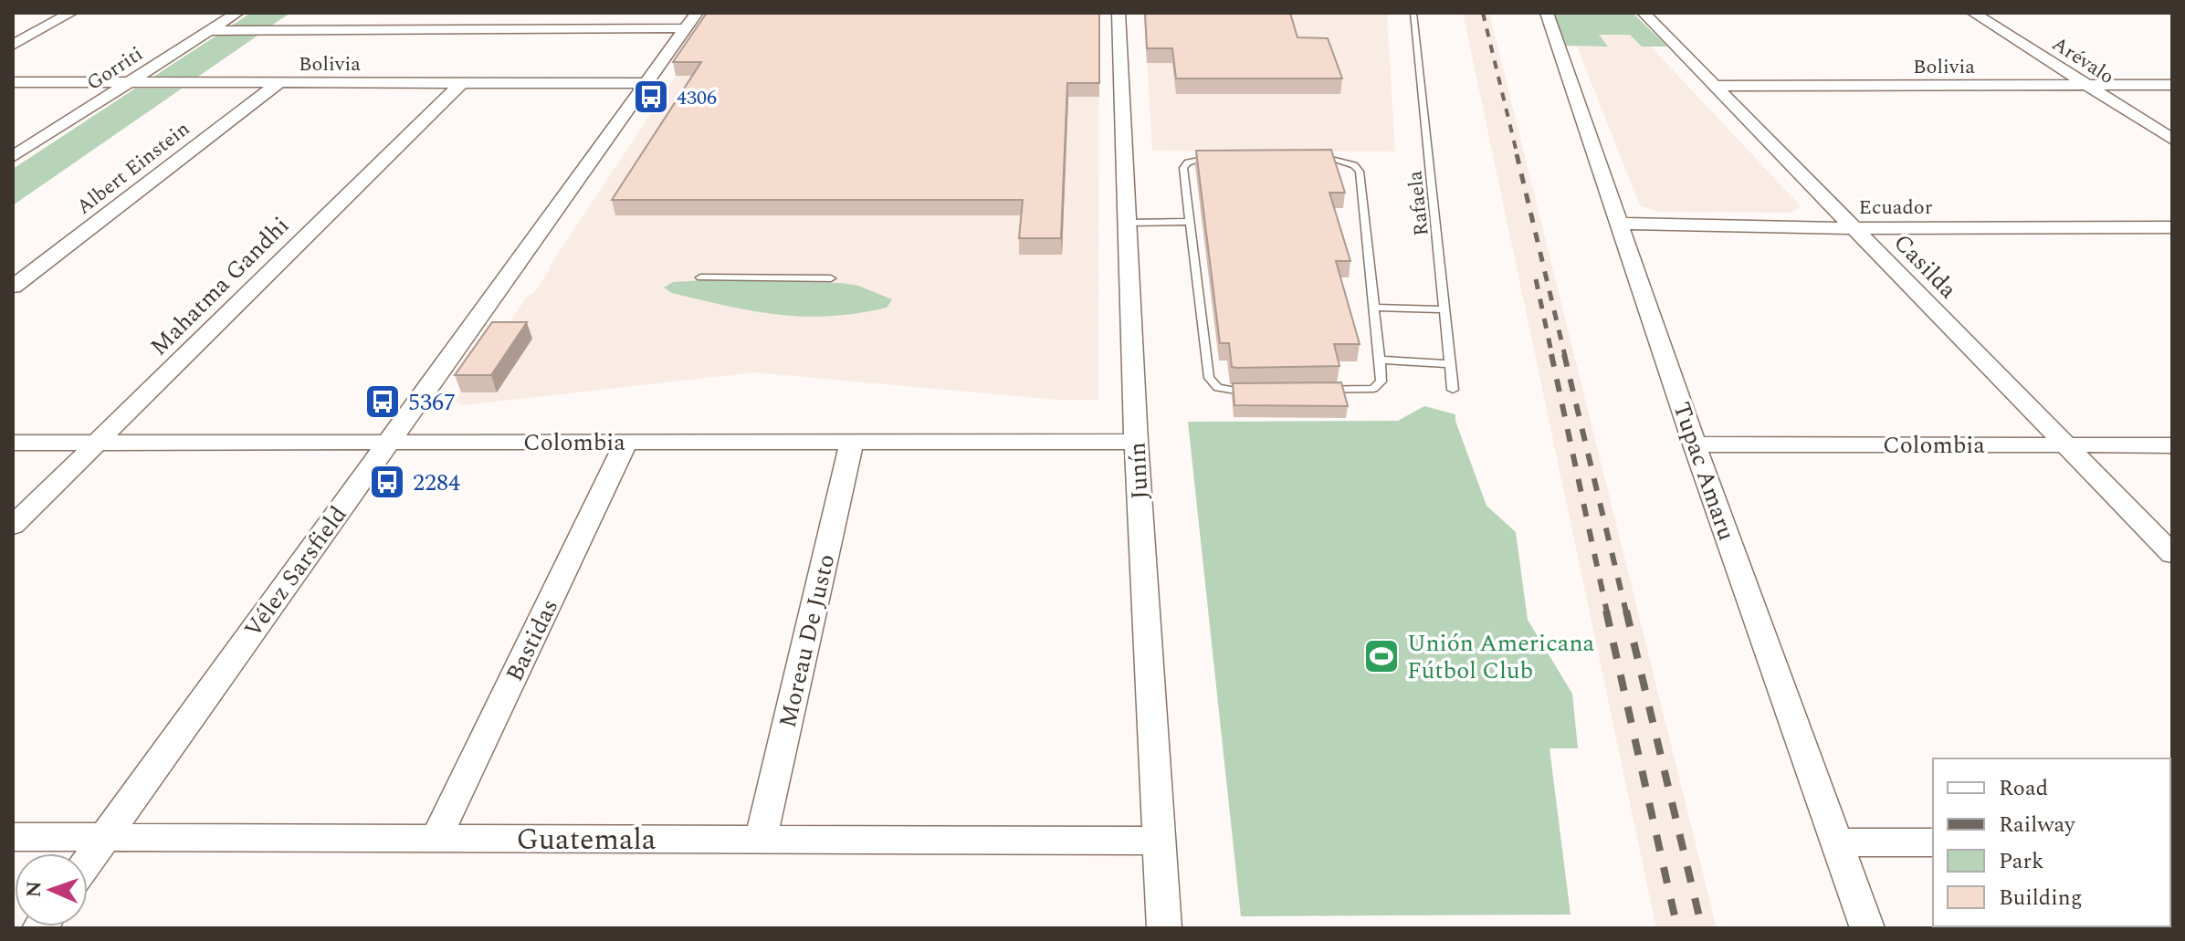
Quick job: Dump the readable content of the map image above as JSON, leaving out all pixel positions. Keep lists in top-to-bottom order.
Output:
{
  "streets": {
    "street": [
      "Arévalo",
      "Bolivia",
      "Gorriti",
      "Albert Einstein",
      "Ecuador",
      "Casilda",
      "Mahatma Gandhi",
      "Colombia",
      "Junín",
      "Tupac Amaru",
      "Vélez Sarsfield",
      "Bastidas",
      "Moreau De Justo",
      "Guatemala"
    ],
    "lane": ["Rafaela"]
  },
  "crossings": [
    ["Arévalo", "Bolivia"],
    ["Bolivia", "Gorriti"],
    ["Bolivia", "Albert Einstein"],
    ["Bolivia", "Casilda"],
    ["Bolivia", "Mahatma Gandhi"],
    ["Bolivia", "Vélez Sarsfield"],
    ["Ecuador", "Casilda"],
    ["Ecuador", "Tupac Amaru"],
    ["Casilda", "Colombia"],
    ["Mahatma Gandhi", "Colombia"],
    ["Colombia", "Junín"],
    ["Colombia", "Tupac Amaru"],
    ["Colombia", "Vélez Sarsfield"],
    ["Colombia", "Bastidas"],
    ["Colombia", "Moreau De Justo"],
    ["Junín", "Guatemala"],
    ["Vélez Sarsfield", "Guatemala"],
    ["Bastidas", "Guatemala"],
    ["Moreau De Justo", "Guatemala"]
  ],
  "places": {
    "bus stop": ["4306", "5367", "2284"],
    "sports": ["Unión Americana Fútbol Club"]
  },
  "legend": [
    "Road",
    "Railway",
    "Park",
    "Building"
  ],
  "north": "left"
}
